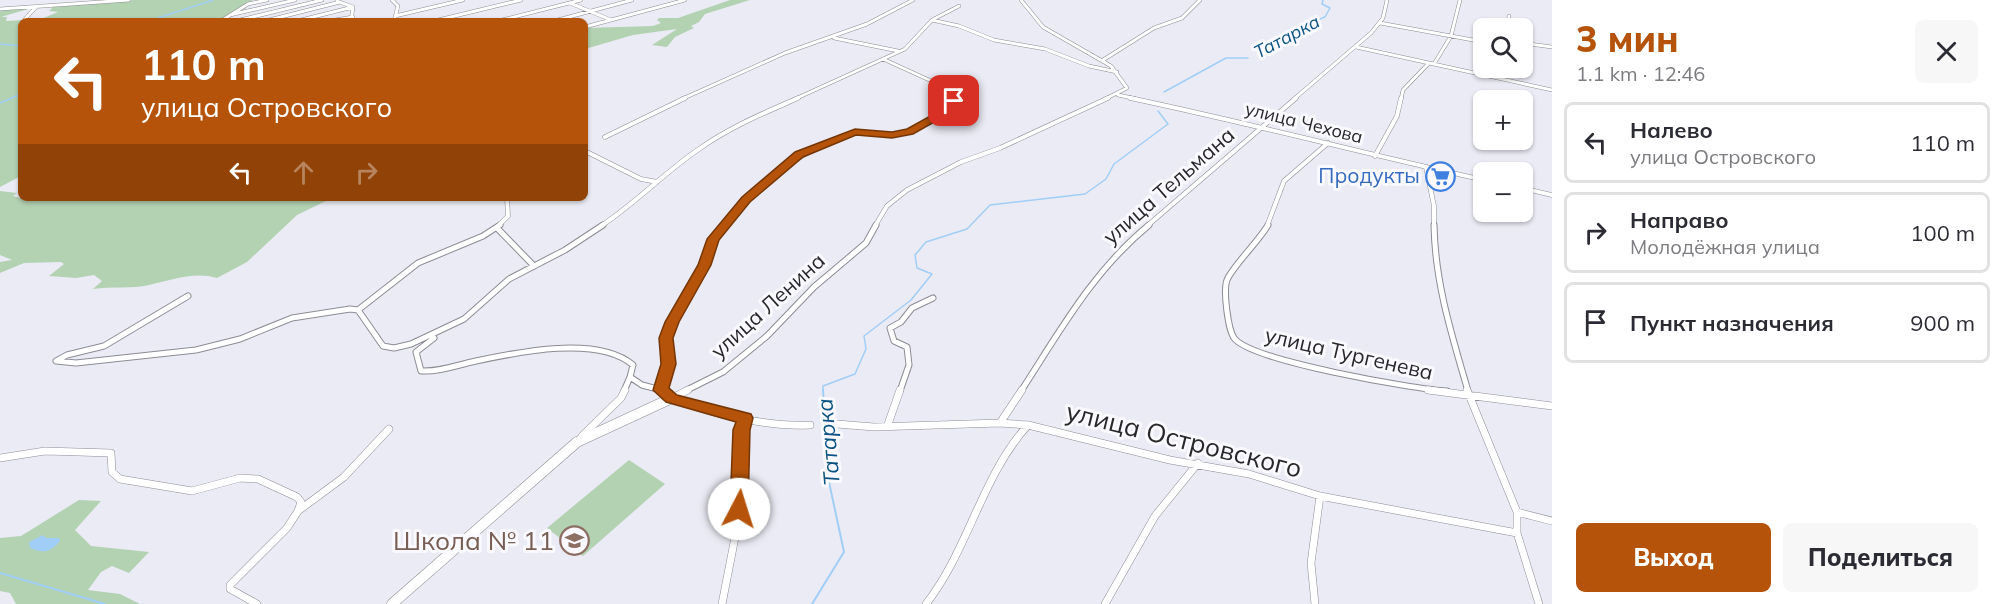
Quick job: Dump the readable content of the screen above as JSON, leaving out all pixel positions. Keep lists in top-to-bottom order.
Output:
{
  "streets": {
    "street": [
      "улица Чехова",
      "улица Тельмана",
      "улица Ленина",
      "улица Тургенева",
      "улица Островского"
    ]
  },
  "crossings": [
    ["улица Чехова", "улица Тельмана"],
    ["улица Чехова", "улица Ленина"],
    ["улица Чехова", "улица Тургенева"],
    ["улица Тельмана", "улица Островского"]
  ],
  "water": ["Татарка"],
  "places": {
    "supermarket": ["Продукты"],
    "school or university": ["Школа № 11"]
  },
  "page": {
    "heading": ["3 мин", "1.1 km · 12:46"],
    "map_buttons": ["+", "−"],
    "turn": ["110 m", "улица Островского"],
    "list": [
      {
        "name": "Налево",
        "note": "улица Островского",
        "value": "110 m"
      },
      {
        "name": "Направо",
        "note": "Молодёжная улица",
        "value": "100 m"
      },
      {
        "name": "Пункт назначения",
        "value": "900 m"
      }
    ],
    "buttons": ["Выход", "Поделиться"]
  }
}
